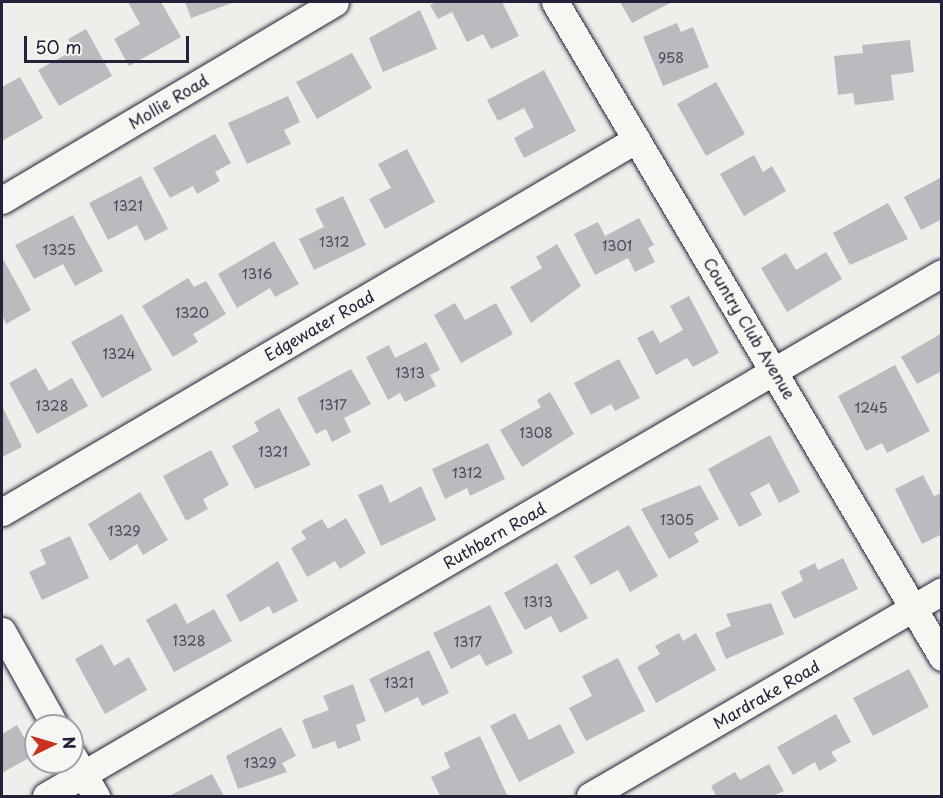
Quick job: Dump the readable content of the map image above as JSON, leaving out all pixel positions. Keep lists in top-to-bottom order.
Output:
{
  "streets": {
    "street": [
      "Mollie Road",
      "Edgewater Road",
      "Country Club Avenue",
      "Ruthbern Road",
      "Mardrake Road"
    ]
  },
  "crossings": [
    ["Edgewater Road", "Country Club Avenue"],
    ["Country Club Avenue", "Ruthbern Road"],
    ["Country Club Avenue", "Mardrake Road"]
  ],
  "house_numbers": [
    "958",
    "1321",
    "1312",
    "1301",
    "1325",
    "1316",
    "1320",
    "1324",
    "1313",
    "1317",
    "1328",
    "1245",
    "1308",
    "1321",
    "1312",
    "1305",
    "1329",
    "1313",
    "1328",
    "1317",
    "1321",
    "1329"
  ],
  "scale_bar": "50 m",
  "north": "right"
}
